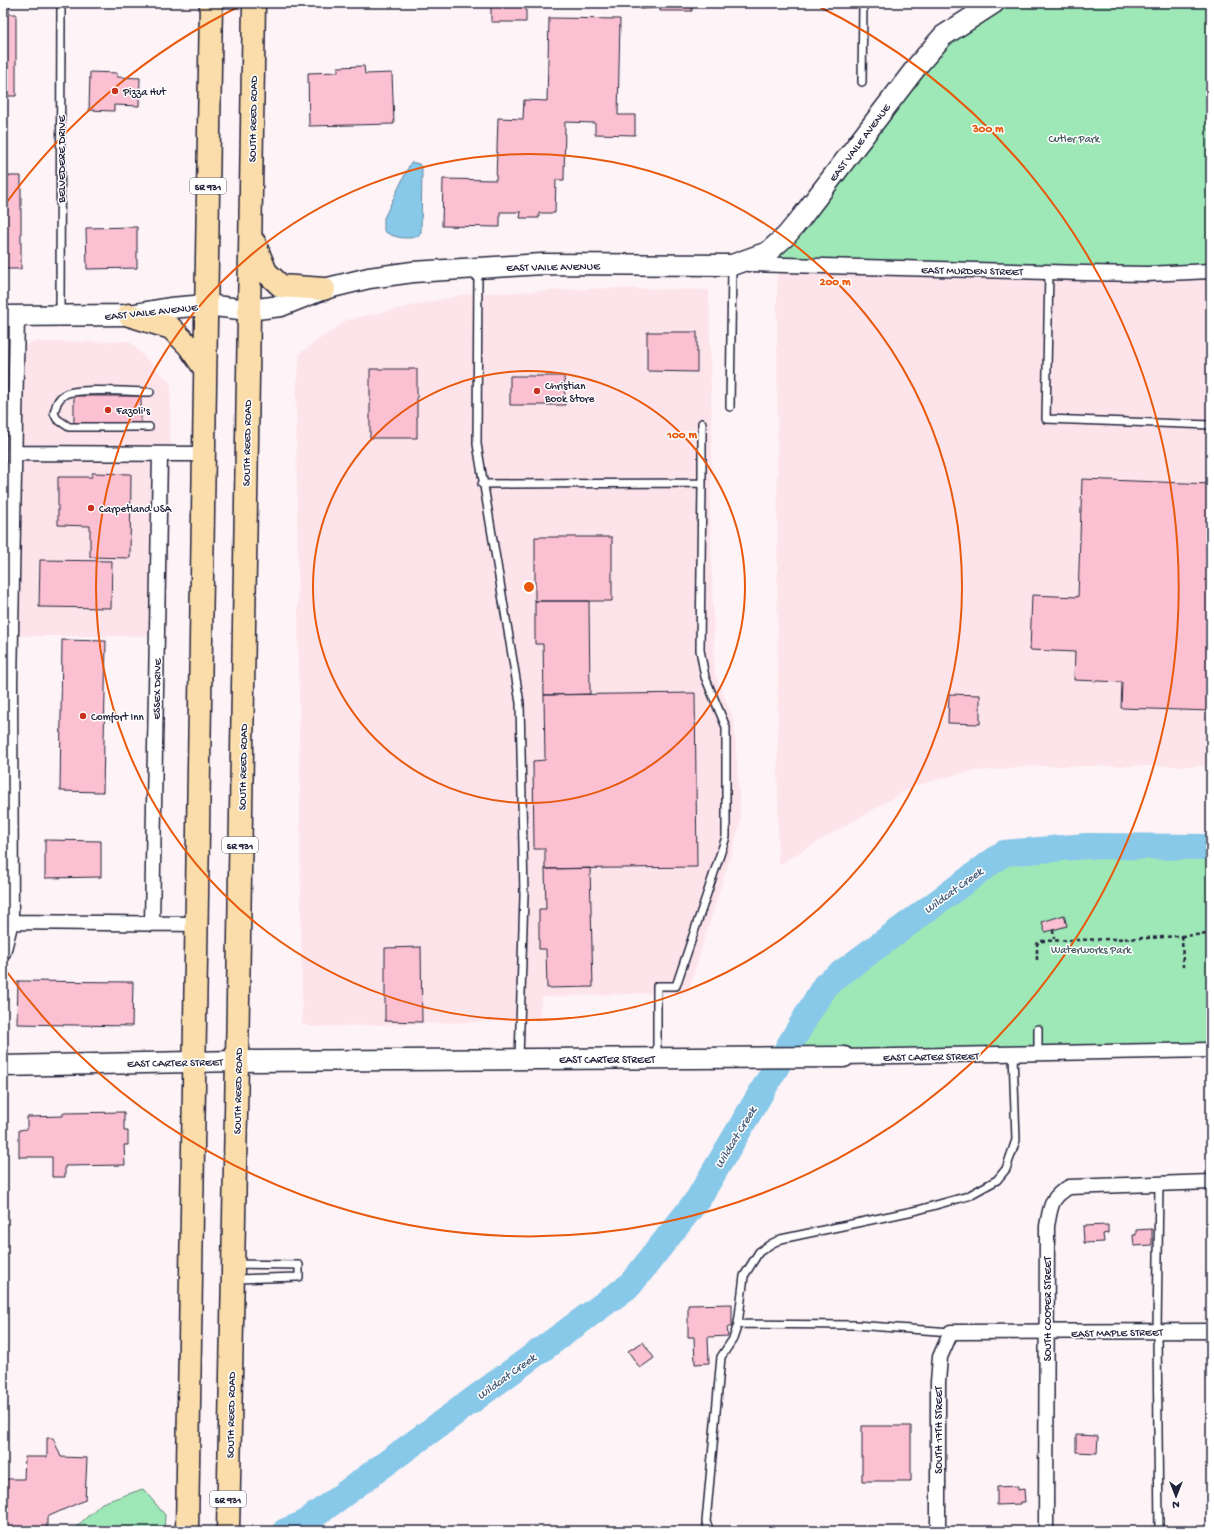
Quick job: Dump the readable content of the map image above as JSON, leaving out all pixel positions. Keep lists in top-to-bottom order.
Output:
{
  "streets": {
    "main road": ["SOUTH REED ROAD", "SR 931"],
    "street": [
      "EAST VAILE AVENUE",
      "EAST MURDEN STREET",
      "ESSEX DRIVE",
      "EAST CARTER STREET",
      "SOUTH COOPER STREET",
      "EAST MAPLE STREET",
      "SOUTH 17TH STREET"
    ],
    "lane": ["BELVEDERE DRIVE"]
  },
  "crossings": [
    ["SOUTH REED ROAD", "EAST VAILE AVENUE"],
    ["SOUTH REED ROAD", "EAST CARTER STREET"],
    ["EAST VAILE AVENUE", "BELVEDERE DRIVE"],
    ["EAST VAILE AVENUE", "SR 931"],
    ["EAST VAILE AVENUE", "EAST MURDEN STREET"],
    ["SR 931", "EAST CARTER STREET"],
    ["SOUTH COOPER STREET", "EAST MAPLE STREET"],
    ["EAST MAPLE STREET", "SOUTH 17TH STREET"]
  ],
  "water": ["Wildcat Creek"],
  "parks": ["Cutler Park", "Waterworks Park"],
  "places": [
    "Pizza Hut",
    "Christian Book Store",
    "Fazoli's",
    "Carpetland USA",
    "Comfort Inn"
  ],
  "north": "bottom",
  "rings": ["300 m", "200 m", "100 m"]
}
